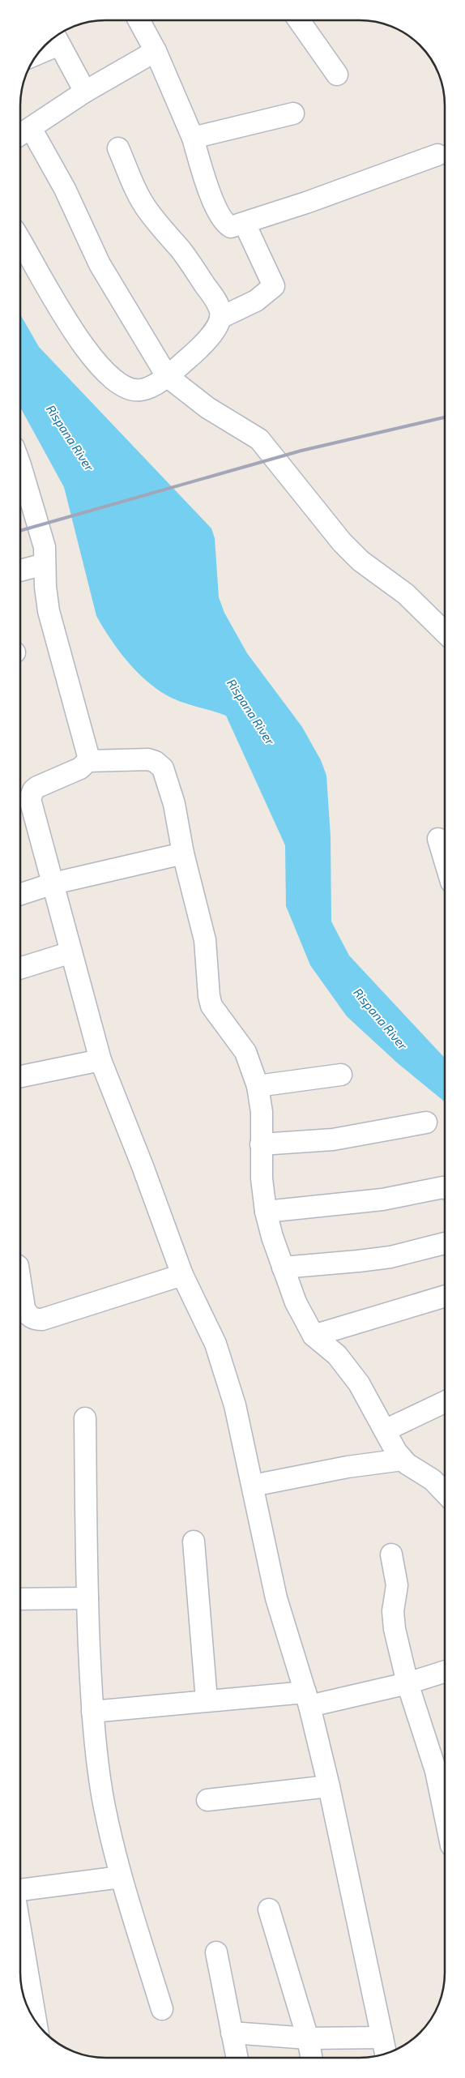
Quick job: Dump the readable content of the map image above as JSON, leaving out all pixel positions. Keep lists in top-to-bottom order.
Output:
{
  "water": ["Rispana River"]
}
